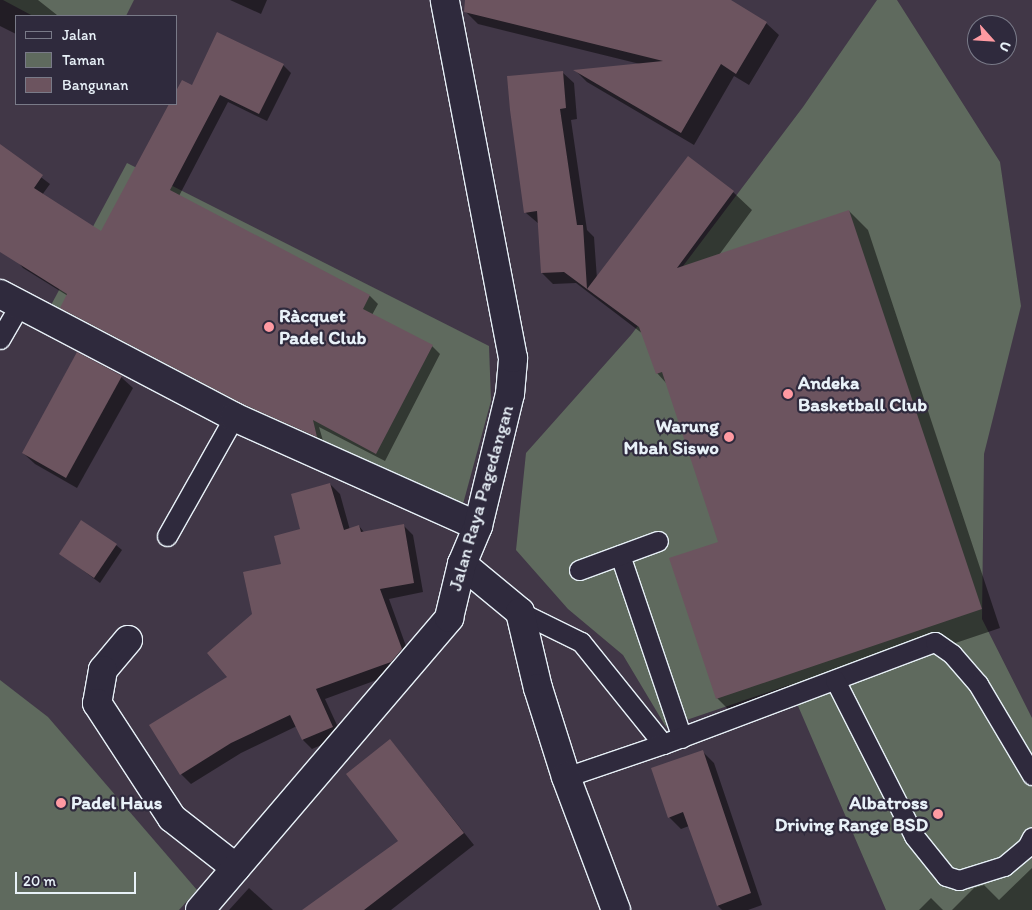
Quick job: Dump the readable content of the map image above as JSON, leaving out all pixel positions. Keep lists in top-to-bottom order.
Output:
{
  "streets": {
    "street": ["Jalan Raya Pagedangan"]
  },
  "places": [
    "Ràcquet Padel Club",
    "Andeka Basketball Club",
    "Warung Mbah Siswo",
    "Padel Haus",
    "Albatross Driving Range BSD"
  ],
  "legend": ["Jalan", "Taman", "Bangunan"],
  "scale_bar": "20 m",
  "north": "bottom right"
}
